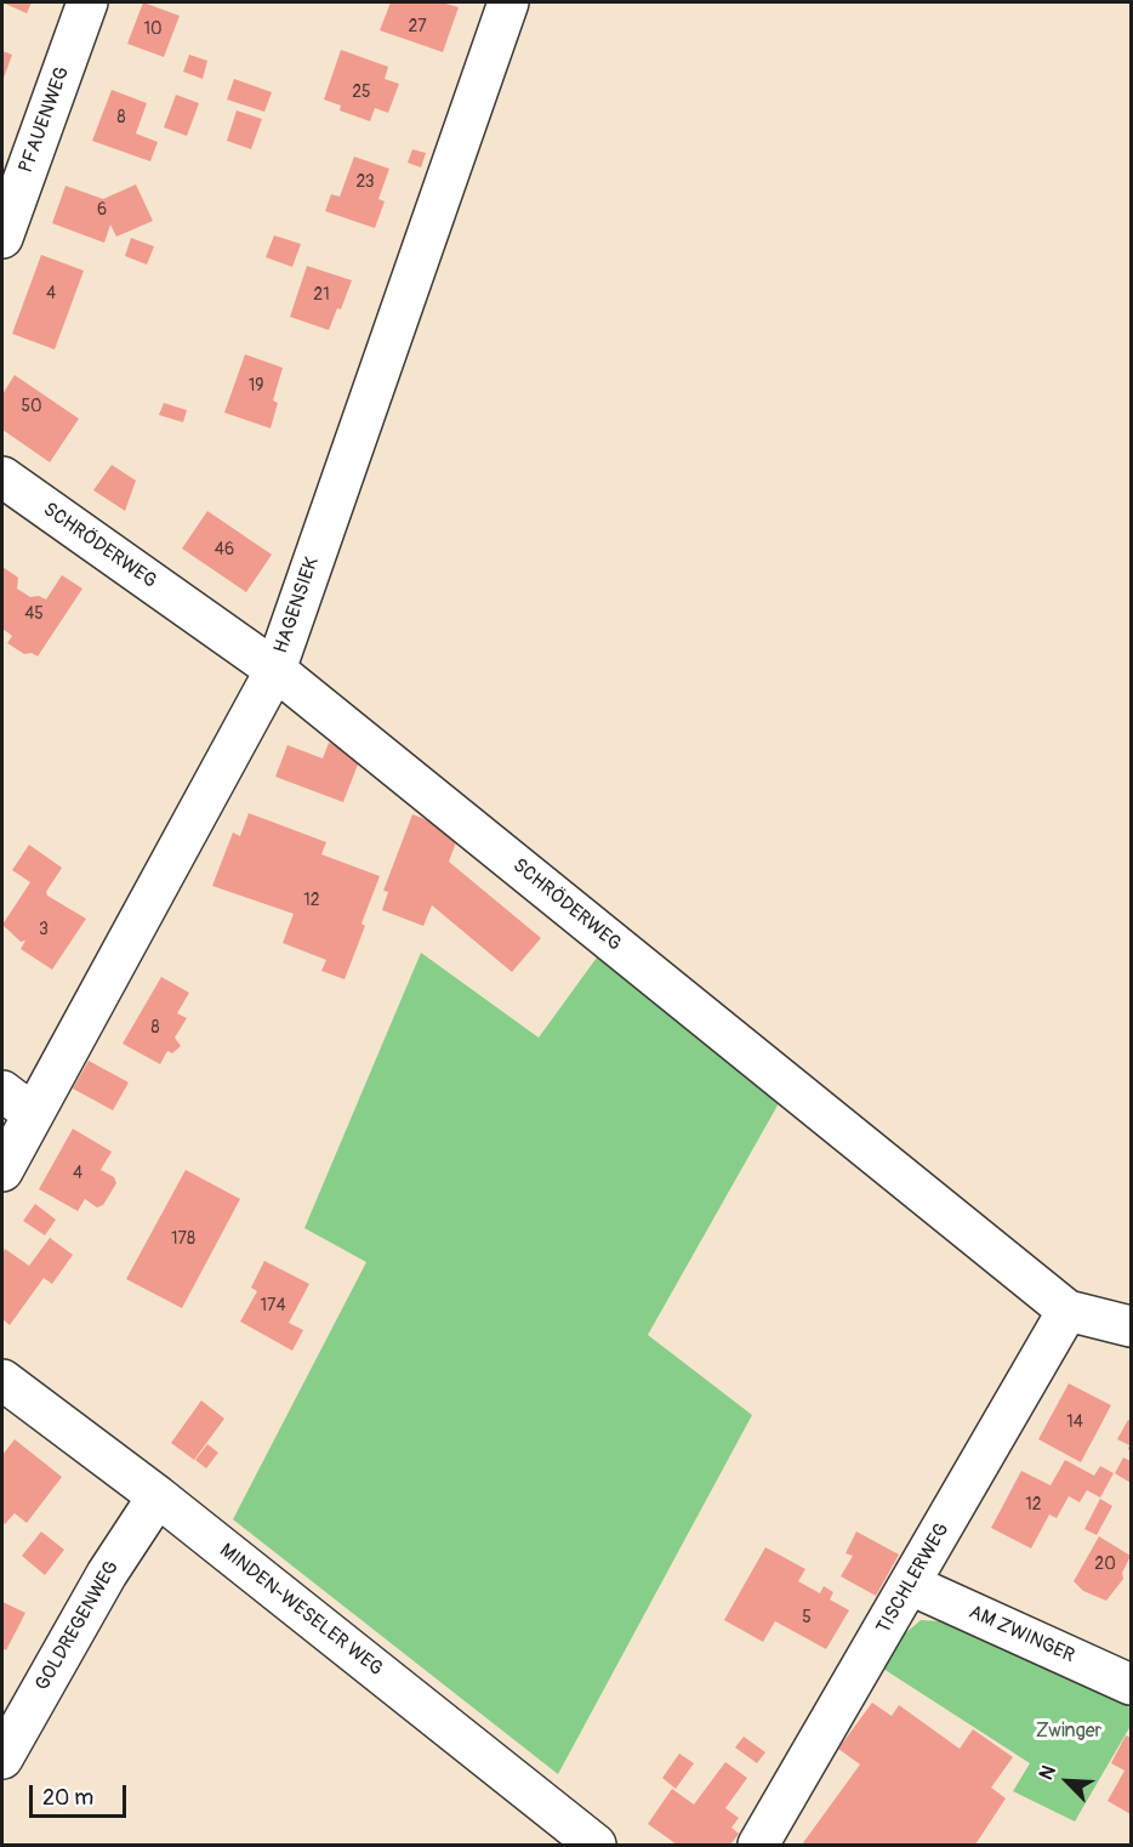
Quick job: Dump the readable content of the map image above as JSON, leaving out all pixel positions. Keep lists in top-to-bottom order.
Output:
{
  "streets": {
    "street": [
      "PFAUENWEG",
      "SCHRÖDERWEG",
      "HAGENSIEK",
      "TISCHLERWEG",
      "MINDEN-WESELER WEG",
      "GOLDREGENWEG",
      "AM ZWINGER"
    ]
  },
  "crossings": [
    ["SCHRÖDERWEG", "HAGENSIEK"],
    ["SCHRÖDERWEG", "TISCHLERWEG"],
    ["TISCHLERWEG", "AM ZWINGER"],
    ["MINDEN-WESELER WEG", "GOLDREGENWEG"]
  ],
  "parks": ["Zwinger"],
  "house_numbers": [
    "27",
    "10",
    "25",
    "8",
    "23",
    "6",
    "4",
    "21",
    "19",
    "50",
    "46",
    "45",
    "12",
    "3",
    "8",
    "4",
    "178",
    "174",
    "14",
    "12",
    "20",
    "5"
  ],
  "scale_bar": "20 m",
  "north": "top left"
}
